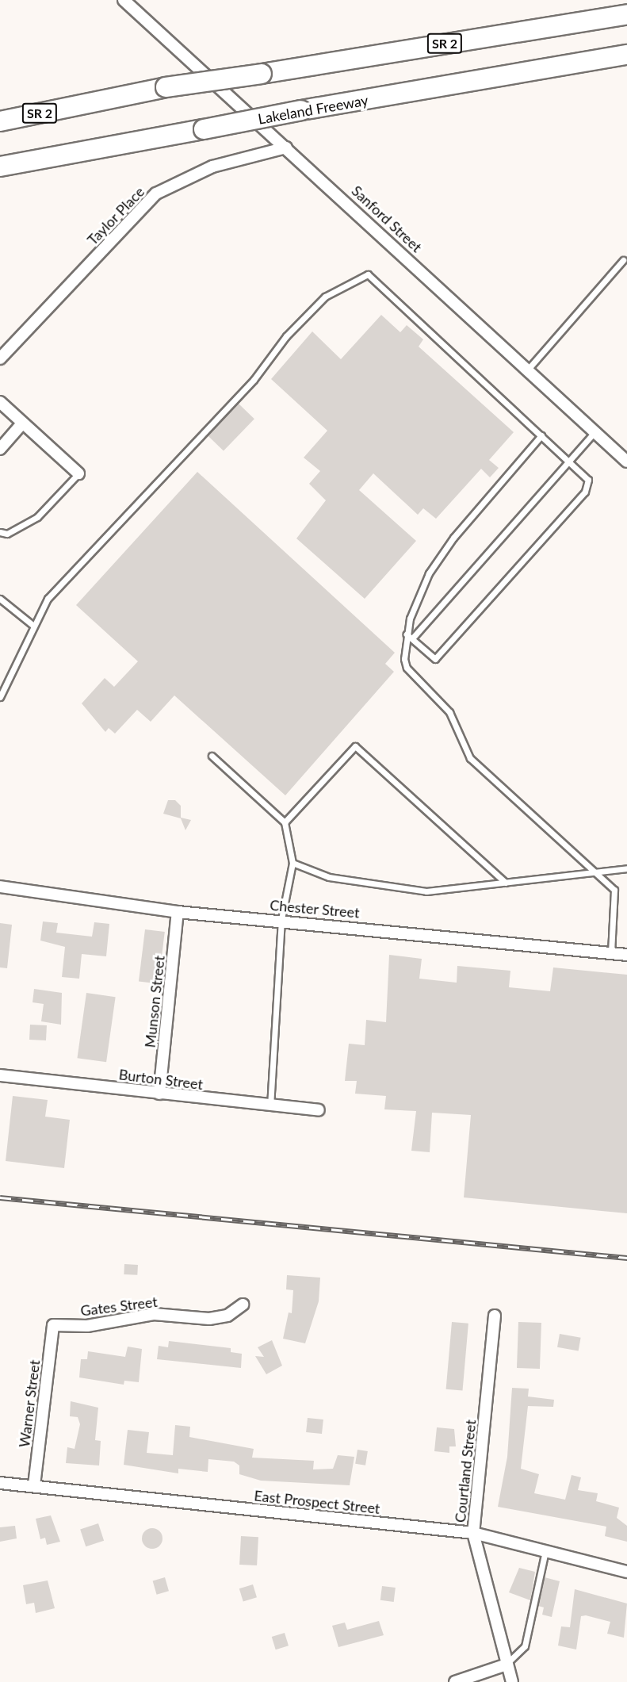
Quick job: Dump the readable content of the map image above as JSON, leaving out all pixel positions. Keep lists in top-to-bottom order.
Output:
{
  "streets": {
    "highway": ["SR 2", "Lakeland Freeway"],
    "street": [
      "Taylor Place",
      "Sanford Street",
      "Chester Street",
      "Munson Street",
      "Burton Street",
      "Gates Street",
      "Warner Street",
      "Courtland Street",
      "East Prospect Street"
    ]
  },
  "crossings": [
    ["Taylor Place", "Sanford Street"],
    ["Chester Street", "Munson Street"],
    ["Munson Street", "Burton Street"],
    ["Gates Street", "Warner Street"],
    ["Warner Street", "East Prospect Street"],
    ["Courtland Street", "East Prospect Street"]
  ]
}
